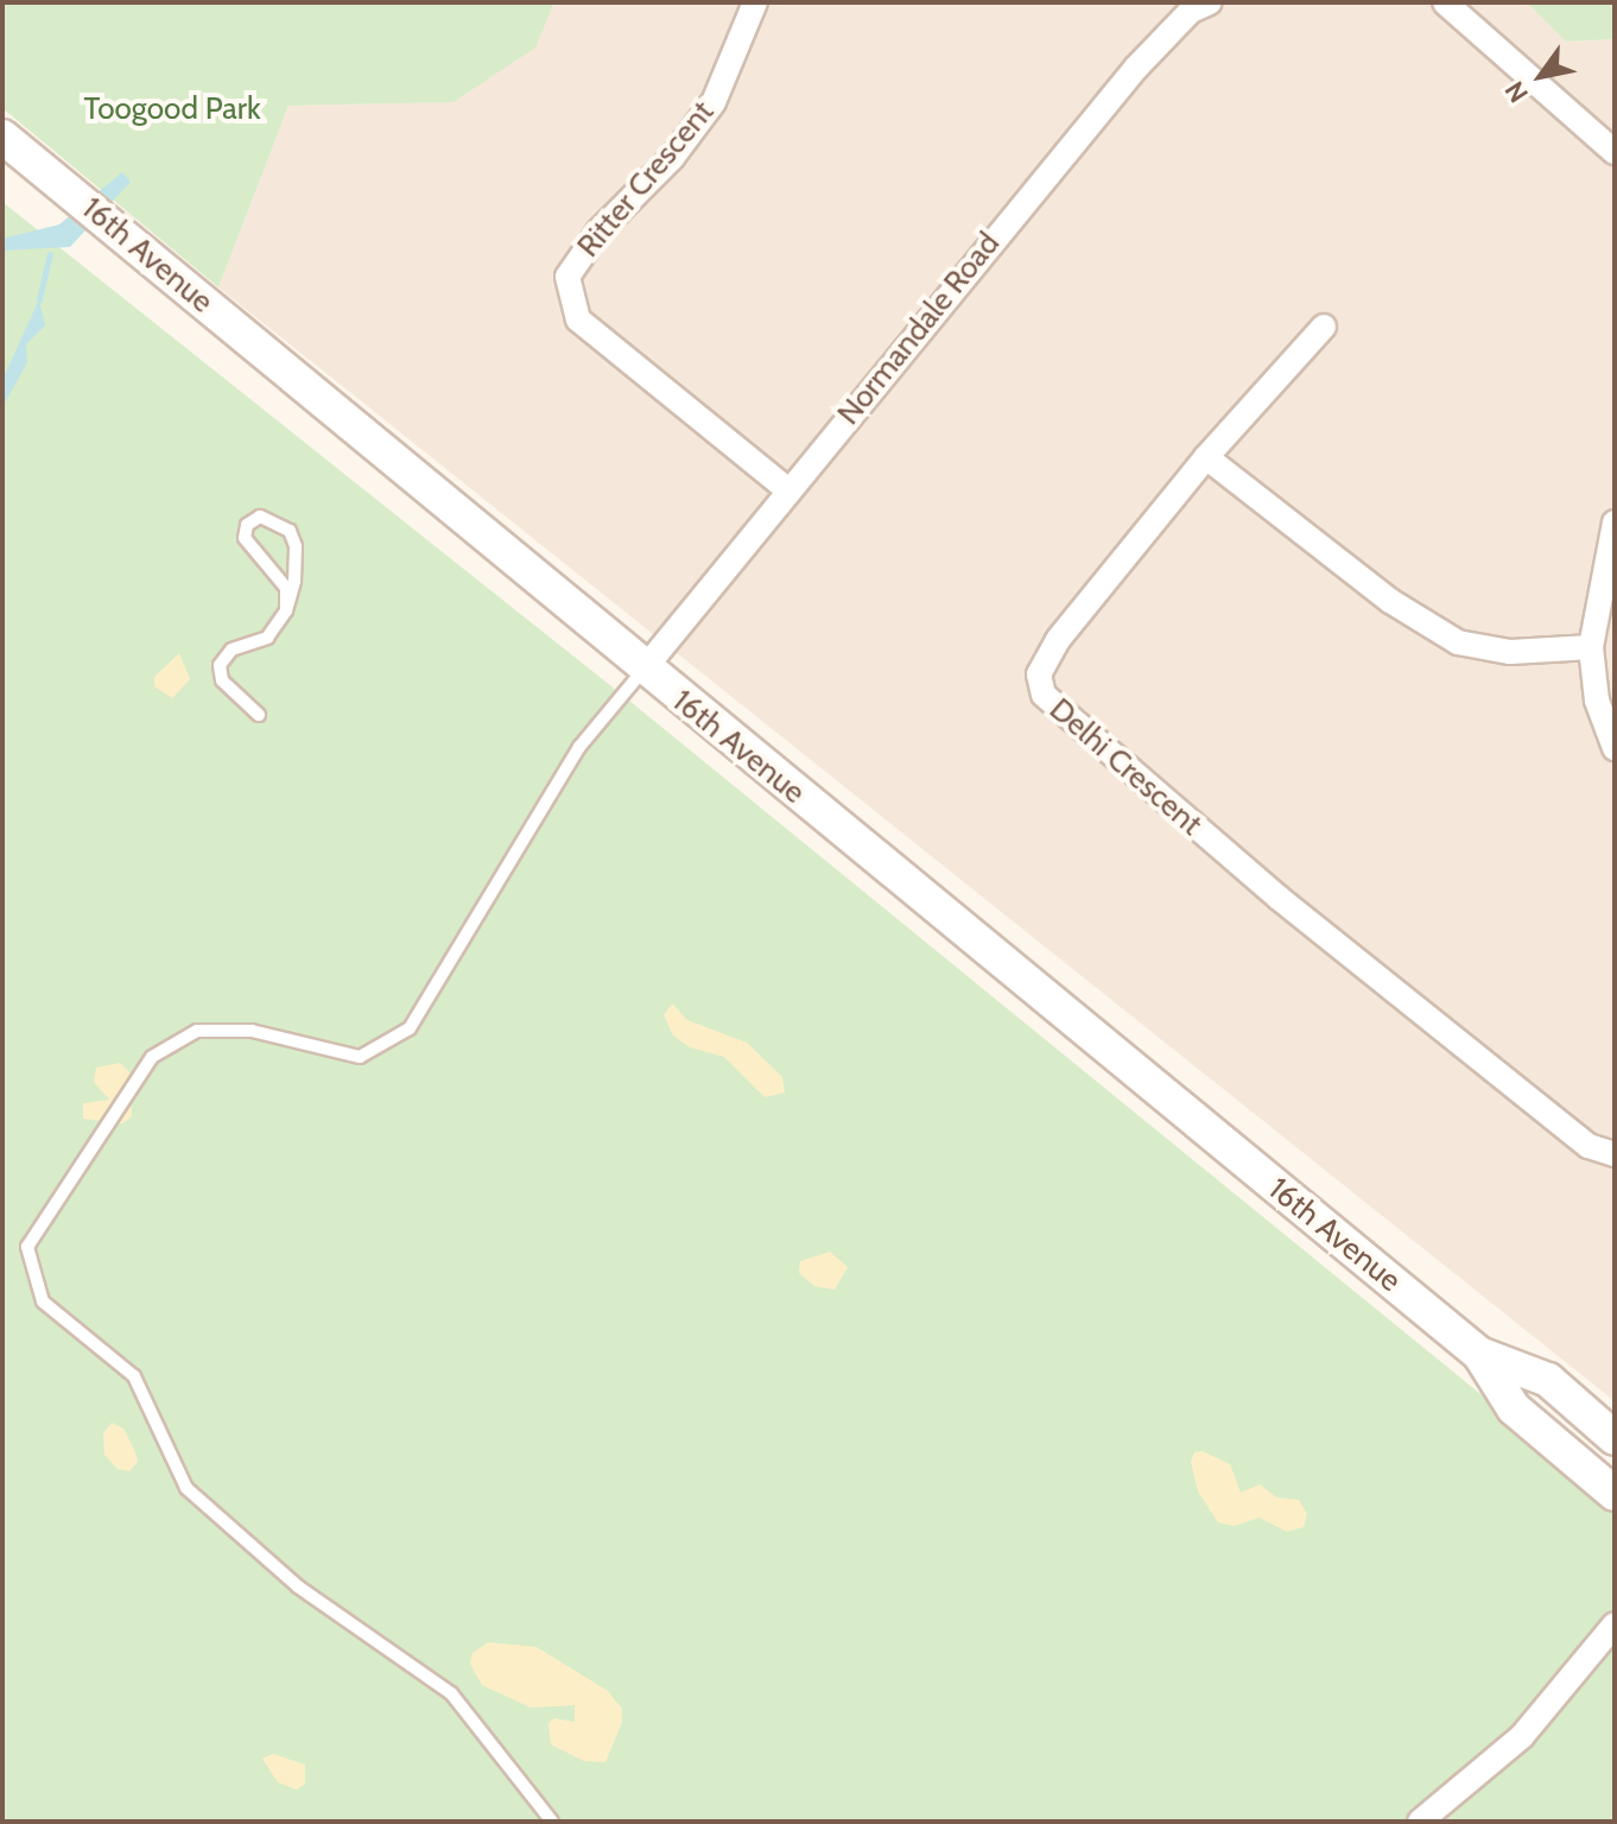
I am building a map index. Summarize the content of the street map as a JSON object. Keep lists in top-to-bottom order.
{
  "streets": {
    "main road": ["16th Avenue"],
    "street": ["Ritter Crescent", "Normandale Road", "Delhi Crescent"]
  },
  "crossings": [
    ["Ritter Crescent", "Normandale Road"],
    ["16th Avenue", "Normandale Road"]
  ],
  "parks": ["Toogood Park"],
  "north": "bottom left"
}
